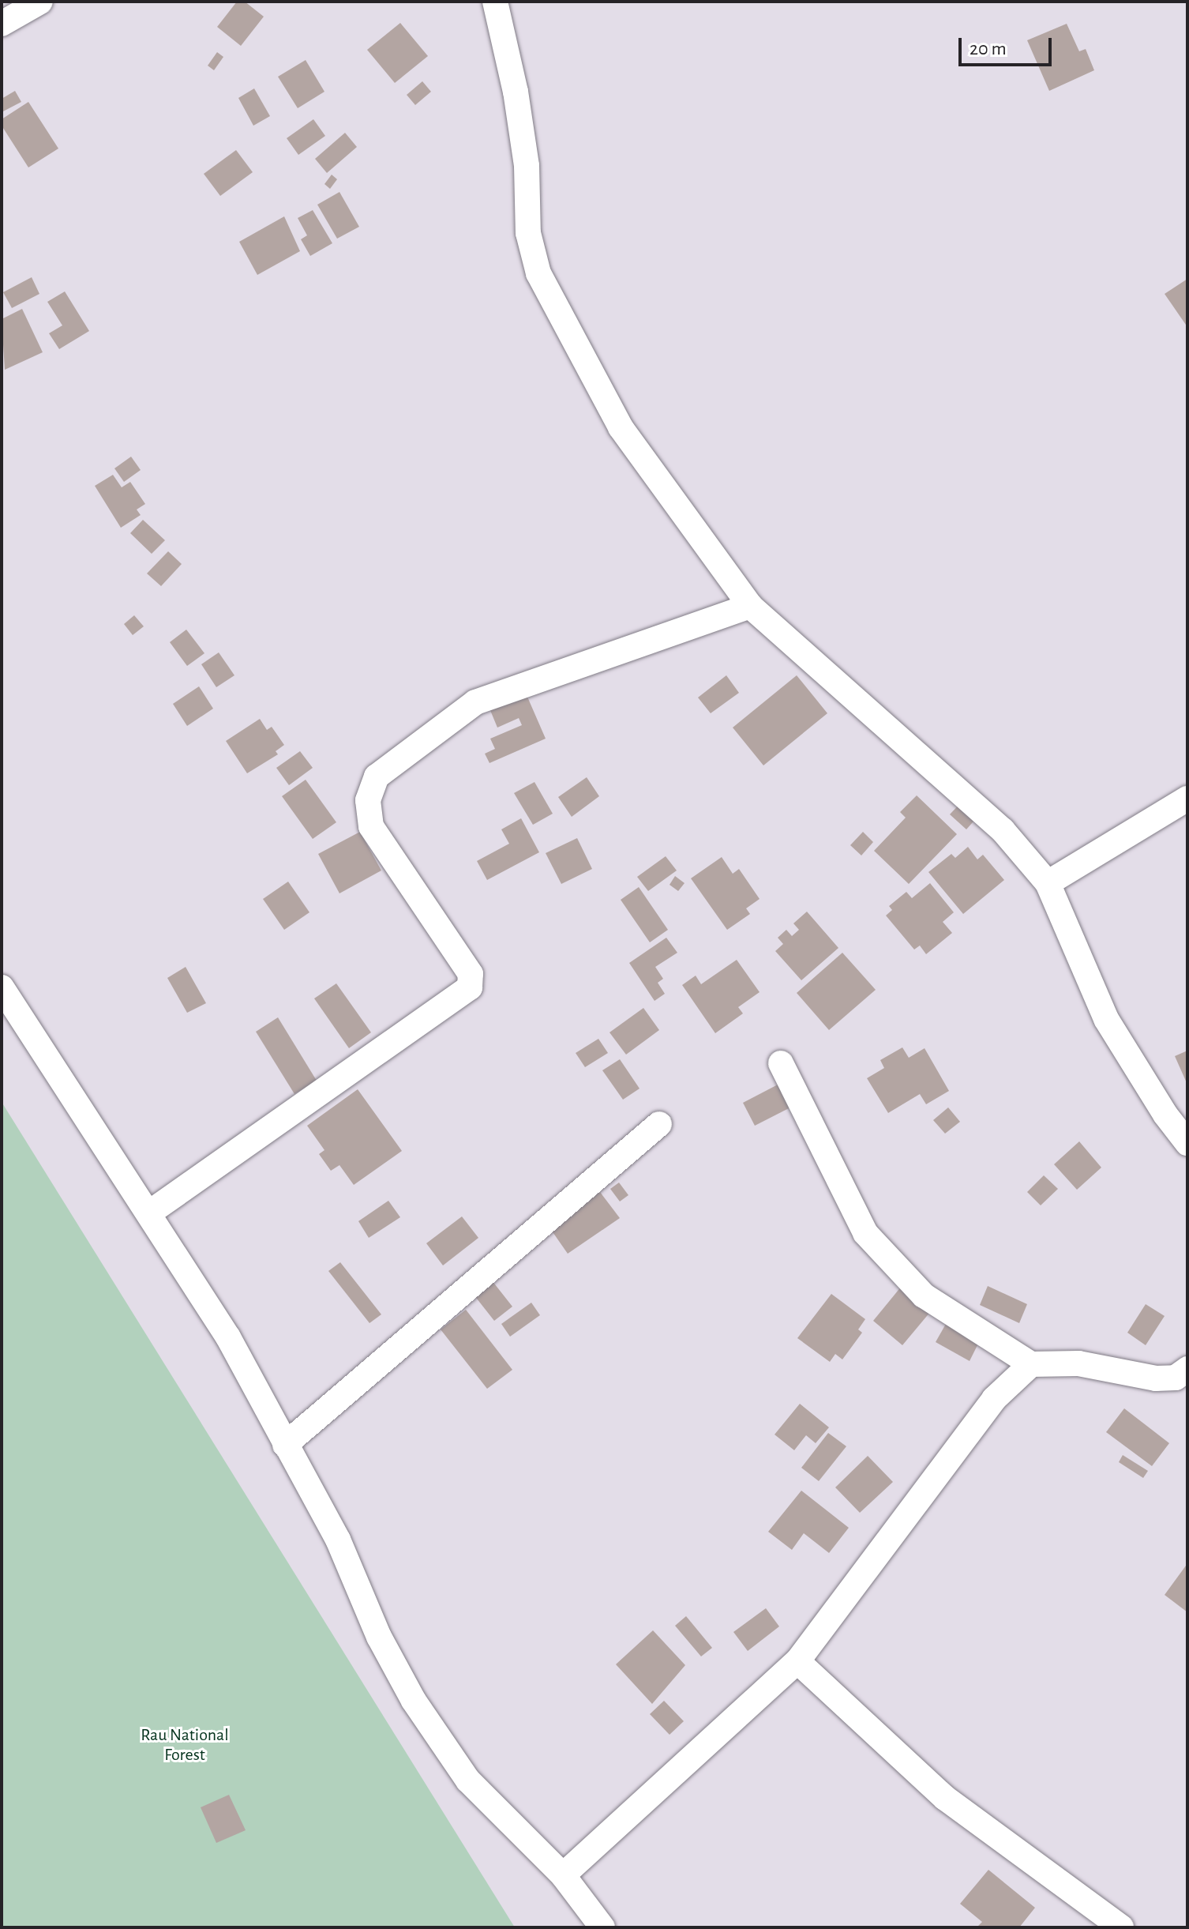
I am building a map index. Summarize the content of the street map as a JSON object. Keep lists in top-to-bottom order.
{
  "parks": ["Rau National Forest"],
  "scale_bar": "20 m"
}
